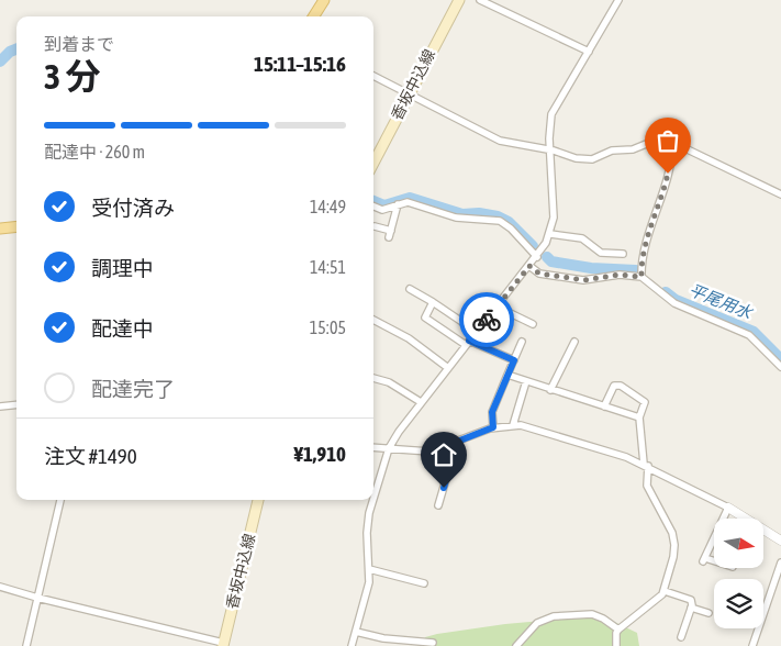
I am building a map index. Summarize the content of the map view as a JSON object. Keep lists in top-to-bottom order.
{
  "streets": {
    "main road": ["香坂中込線"]
  },
  "water": ["平尾用水"],
  "north": "right",
  "page": {
    "heading": ["3 分", "到着まで", "15:11–15:16"],
    "panel": ["注文 #1490", "¥1,910"],
    "bar": "配達中 · 260 m",
    "list": [
      ["受付済み", "14:49"],
      ["調理中", "14:51"],
      ["配達中", "15:05"],
      "配達完了"
    ]
  }
}
